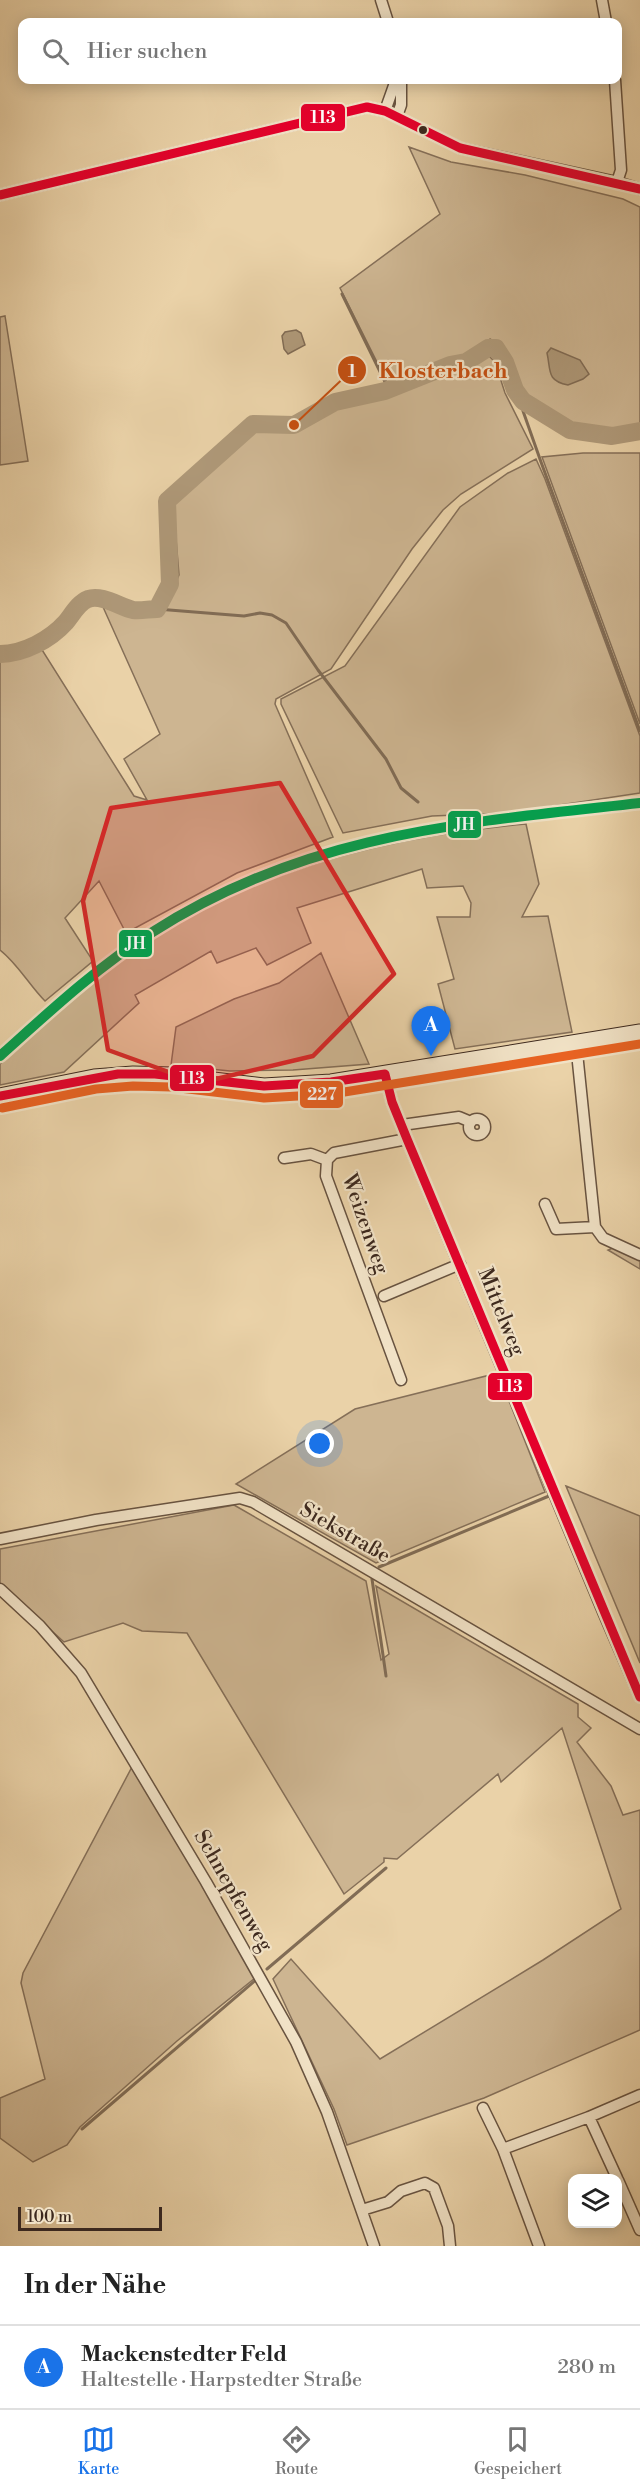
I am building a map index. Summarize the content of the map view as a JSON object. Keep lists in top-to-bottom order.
{
  "streets": {
    "street": [
      "Weizenweg",
      "Mittelweg",
      "Siekstraße",
      "Schnepfenweg"
    ]
  },
  "crossings": [
    ["Weizenweg", "Mittelweg"]
  ],
  "places": ["Klosterbach"],
  "lines": ["transit line 113", "transit line JH", "transit line 227"],
  "scale_bar": "100 m",
  "page": {
    "search": "Hier suchen",
    "pins": "A",
    "scale": "100 m",
    "heading": "In der Nähe",
    "list": [
      {
        "mark": "A",
        "name": "Mackenstedter Feld",
        "note": "Haltestelle · Harpstedter Straße",
        "value": "280 m"
      }
    ],
    "nav": ["Karte", "Route", "Gespeichert"]
  }
}
